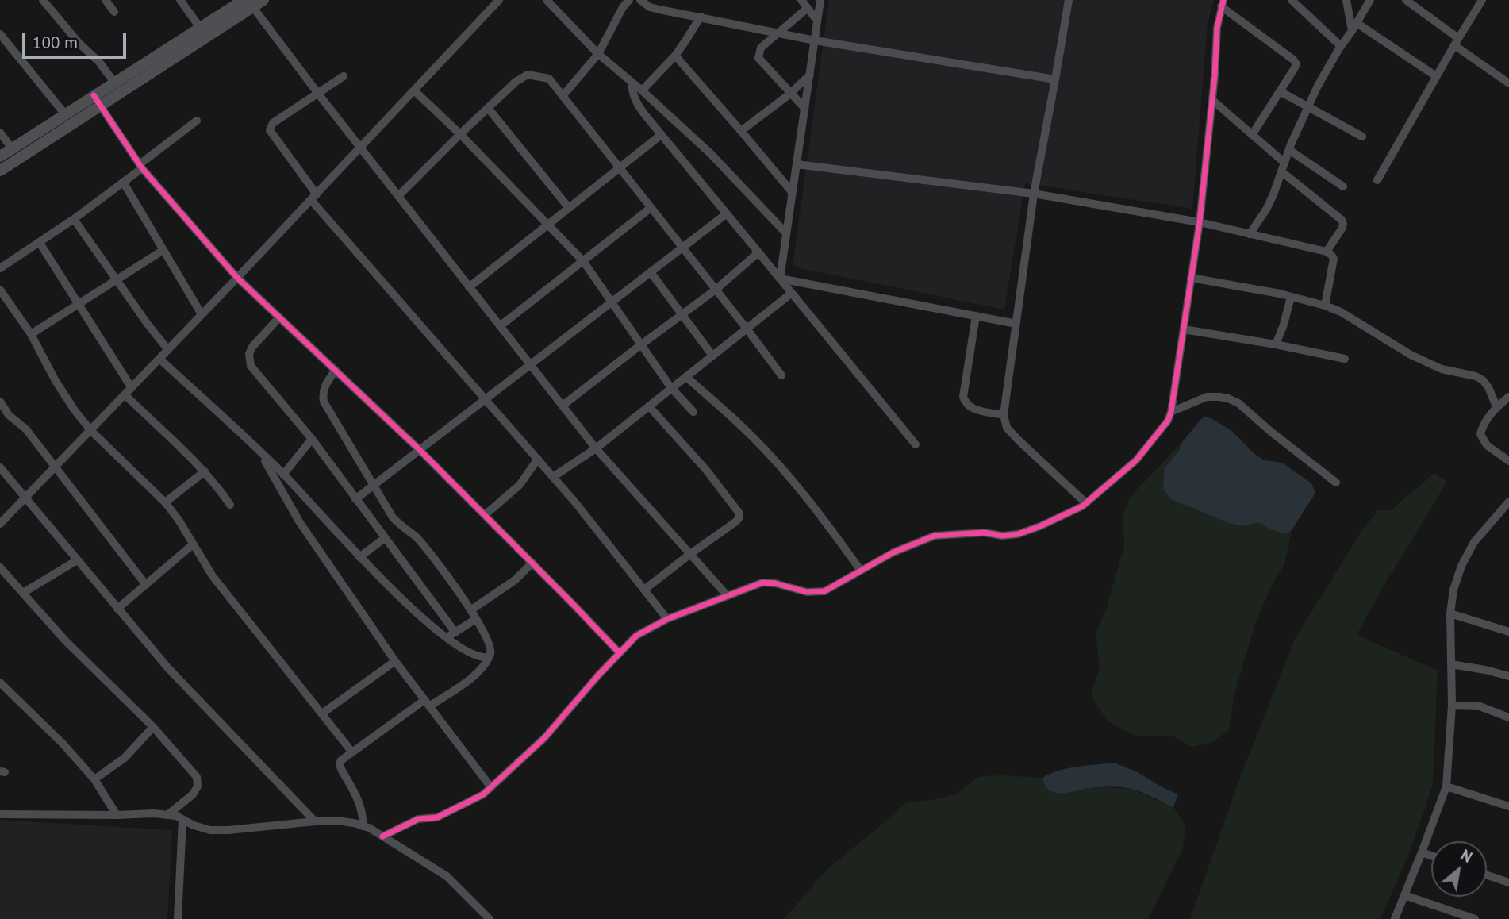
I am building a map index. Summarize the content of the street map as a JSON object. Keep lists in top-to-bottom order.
{
  "scale_bar": "100 m",
  "north": "top right"
}
